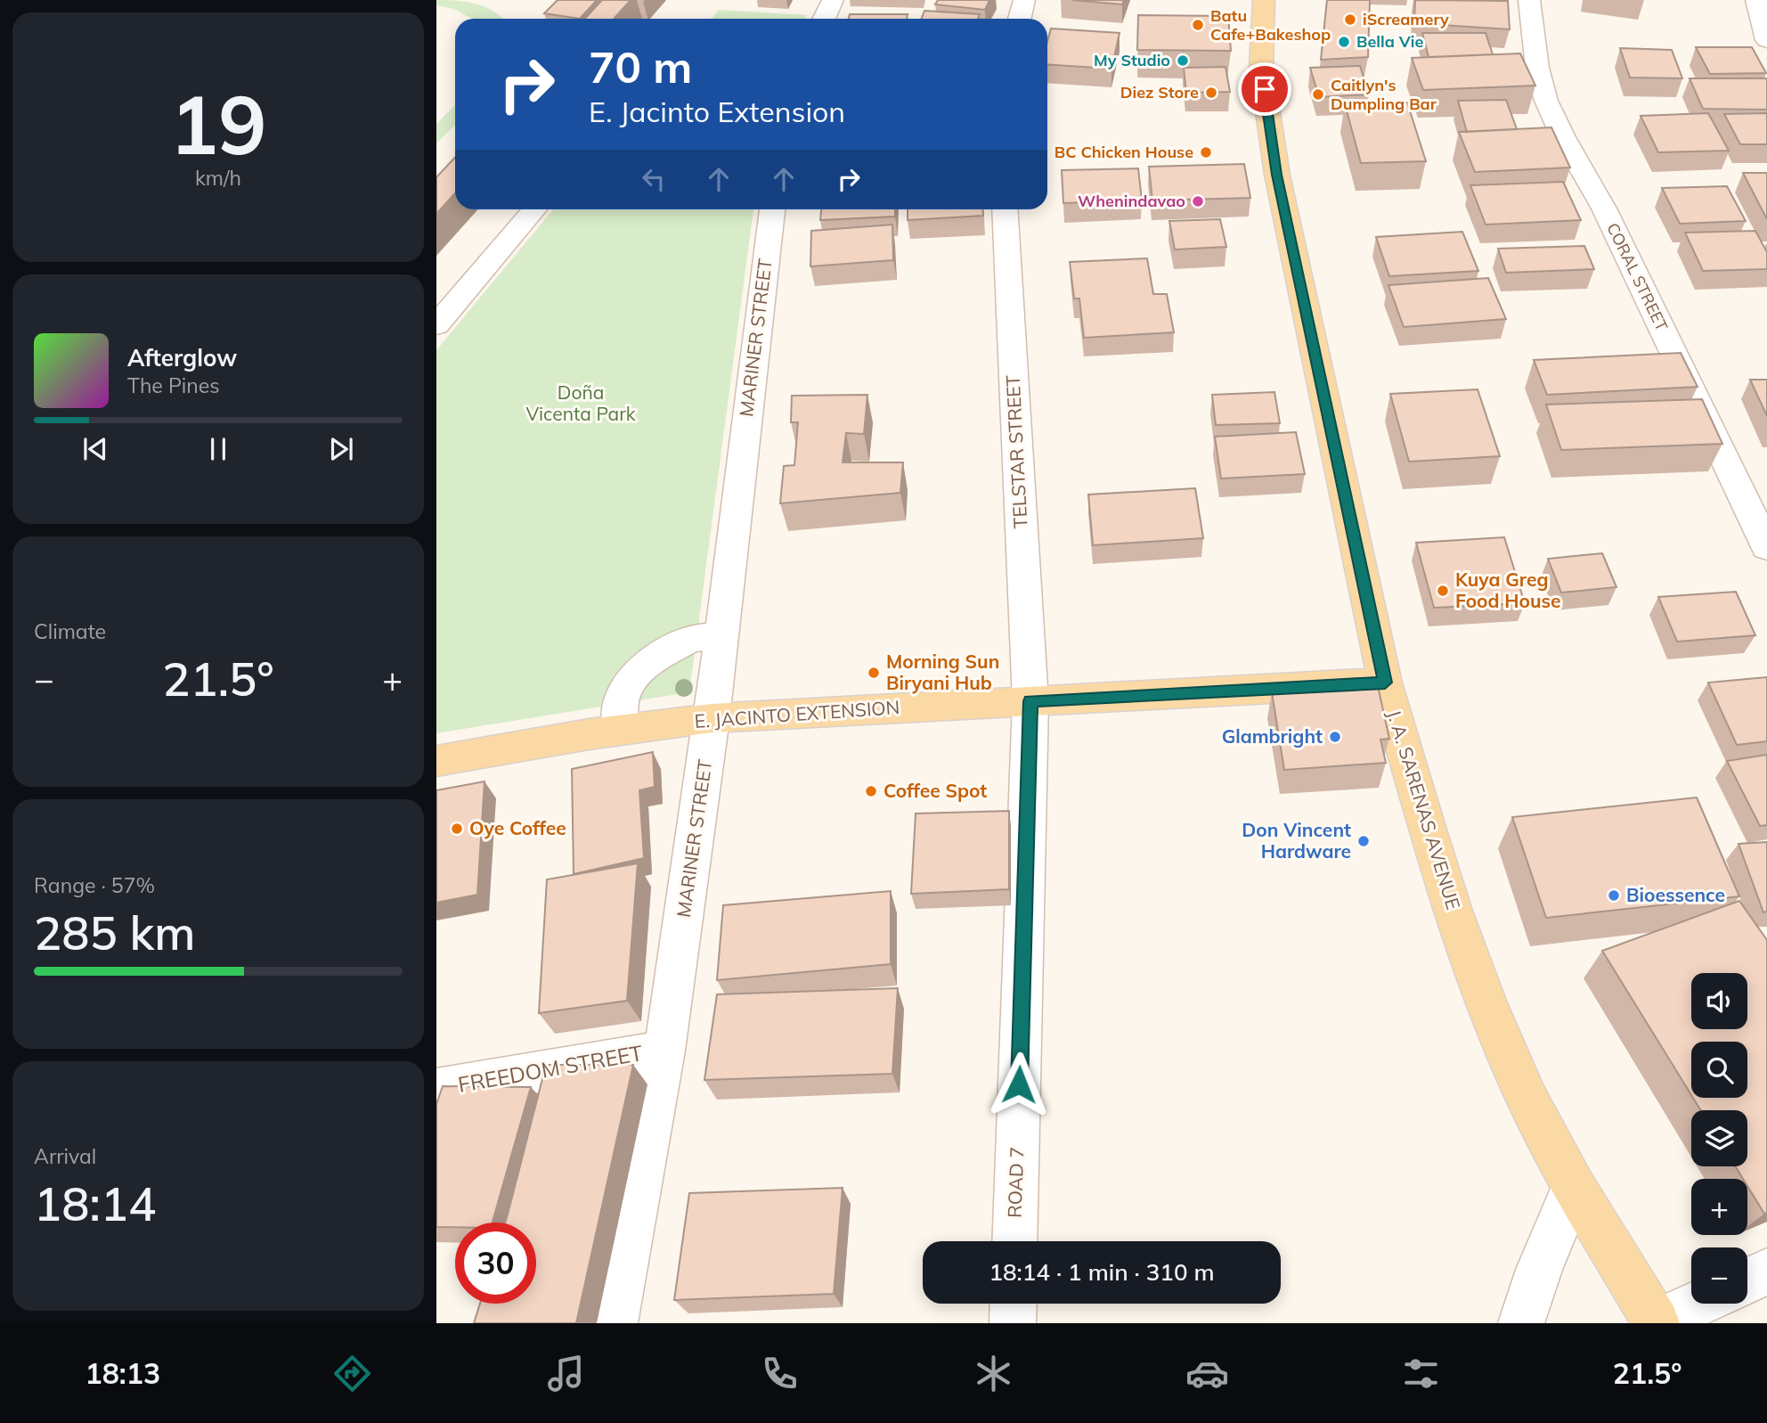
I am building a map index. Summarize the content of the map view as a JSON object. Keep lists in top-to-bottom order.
{
  "streets": {
    "main road": ["E. JACINTO EXTENSION", "J. A. SARENAS AVENUE"],
    "street": [
      "CORAL STREET",
      "MARINER STREET",
      "TELSTAR STREET",
      "FREEDOM STREET",
      "ROAD 7"
    ]
  },
  "crossings": [
    ["MARINER STREET", "E. JACINTO EXTENSION"],
    ["MARINER STREET", "FREEDOM STREET"],
    ["TELSTAR STREET", "E. JACINTO EXTENSION"],
    ["TELSTAR STREET", "ROAD 7"],
    ["E. JACINTO EXTENSION", "J. A. SARENAS AVENUE"],
    ["E. JACINTO EXTENSION", "ROAD 7"]
  ],
  "parks": ["Doña Vicenta Park"],
  "places": [
    "iScreamery",
    "Batu Cafe+Bakeshop",
    "Bella Vie",
    "My Studio",
    "Diez Store",
    "Caitlyn's Dumpling Bar",
    "BC Chicken House",
    "Whenindavao",
    "Kuya Greg Food House",
    "Morning Sun Biryani Hub",
    "Glambright",
    "Coffee Spot",
    "Oye Coffee",
    "Don Vincent Hardware",
    "Bioessence"
  ],
  "page": {
    "tile": [
      ["19", "km/h"],
      "Climate",
      ["Range · 57%", "285 km"],
      ["Arrival", "18:14"]
    ],
    "turn": ["70 m", "E. Jacinto Extension"],
    "song": ["Afterglow", "The Pines"],
    "heat": ["−", "21.5°", "+"],
    "map_buttons": ["+", "−"],
    "limit": "30",
    "trip": "18:14 · 1 min · 310 m",
    "tabs": ["18:13", "21.5°"]
  }
}
